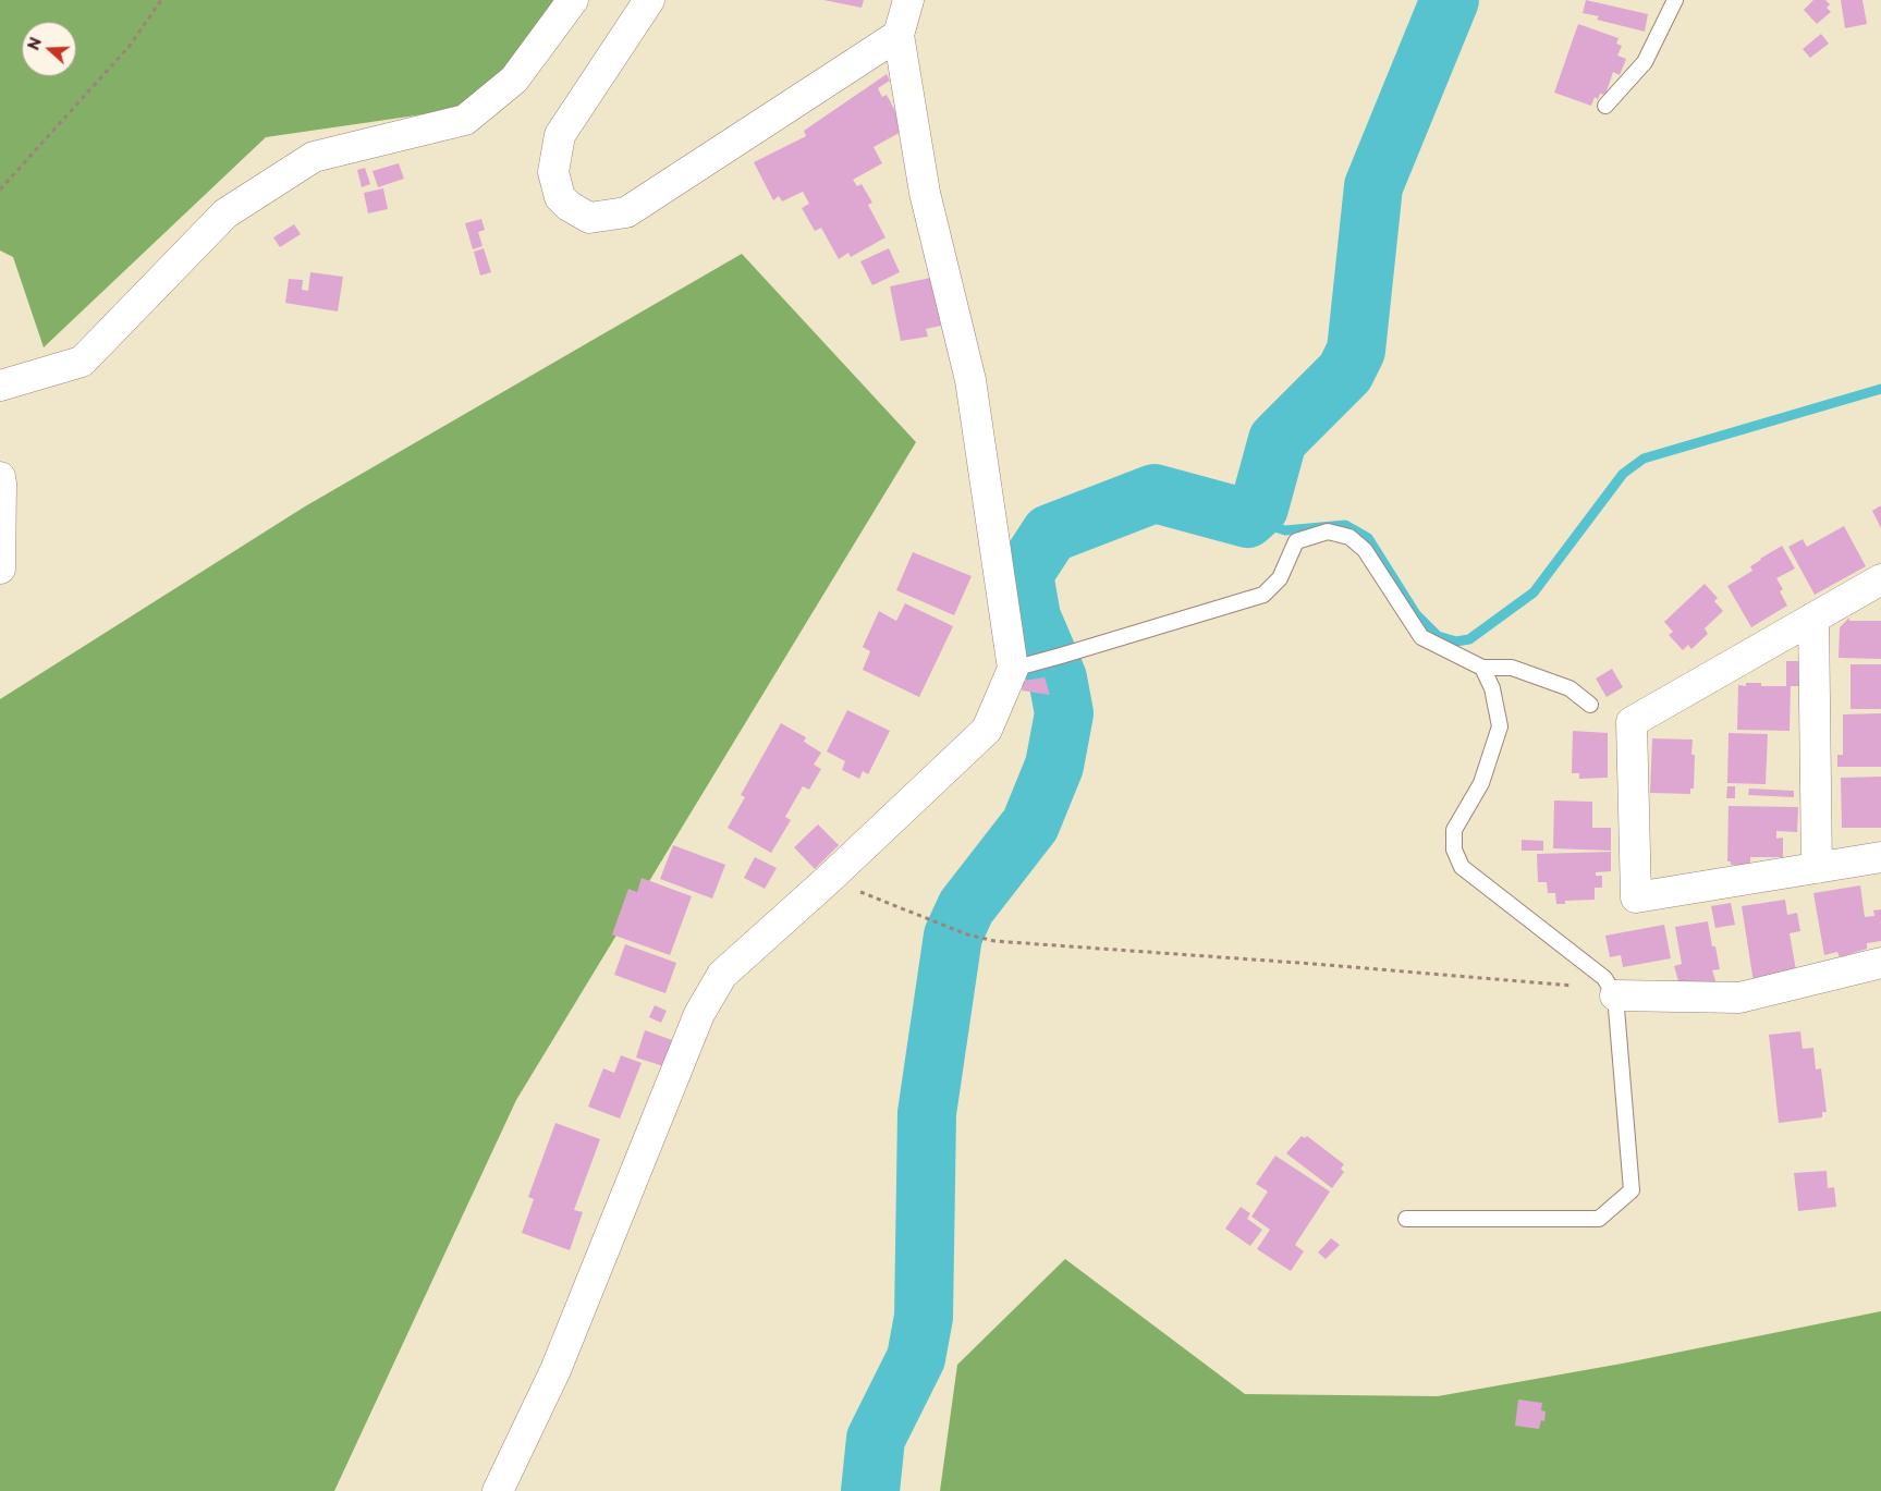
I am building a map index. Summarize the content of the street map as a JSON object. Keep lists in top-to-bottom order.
{
  "north": "left"
}
